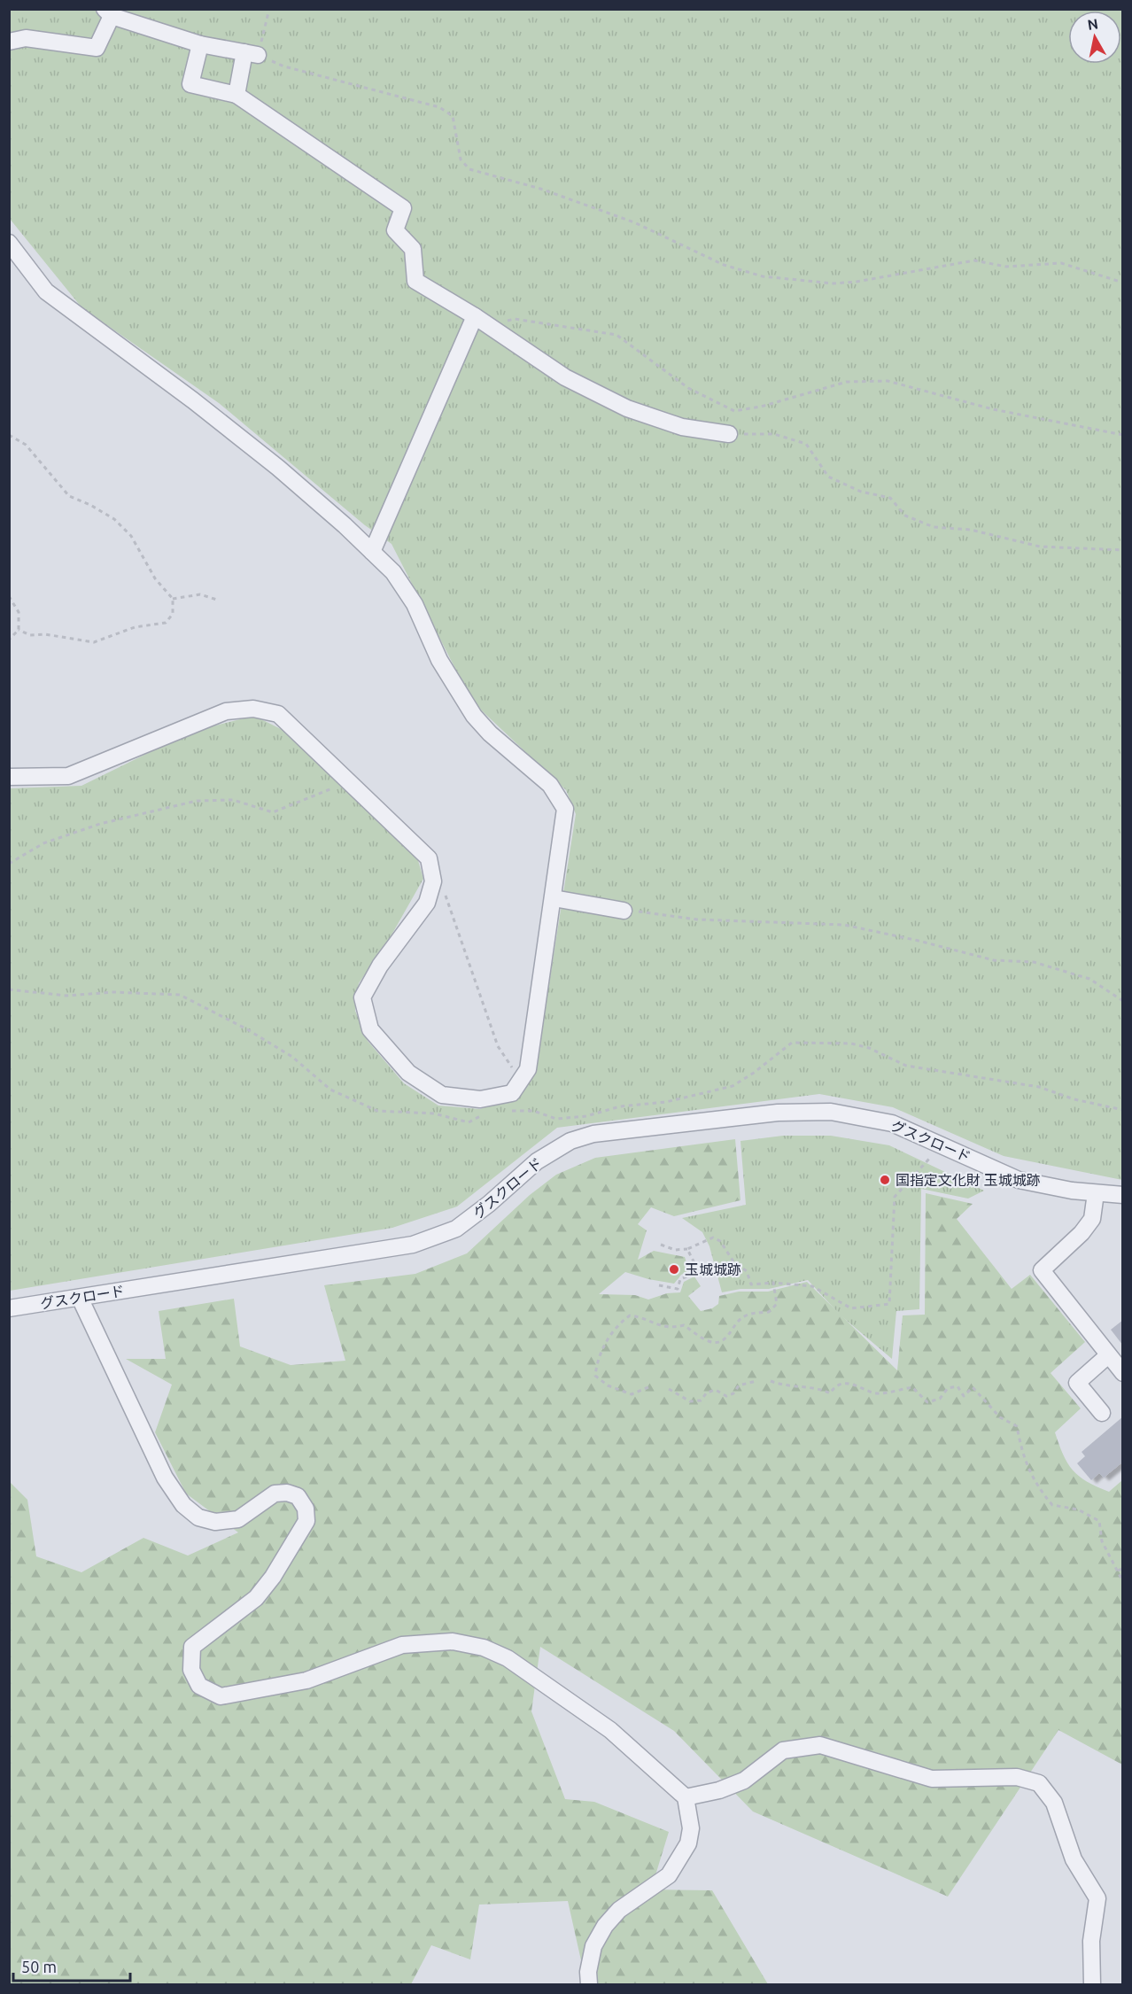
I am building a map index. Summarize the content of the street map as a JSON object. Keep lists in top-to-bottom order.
{
  "streets": {
    "street": ["グスクロード"]
  },
  "places": ["国指定文化財 玉城城跡", "玉城城跡"],
  "scale_bar": "50 m",
  "north": "top"
}
